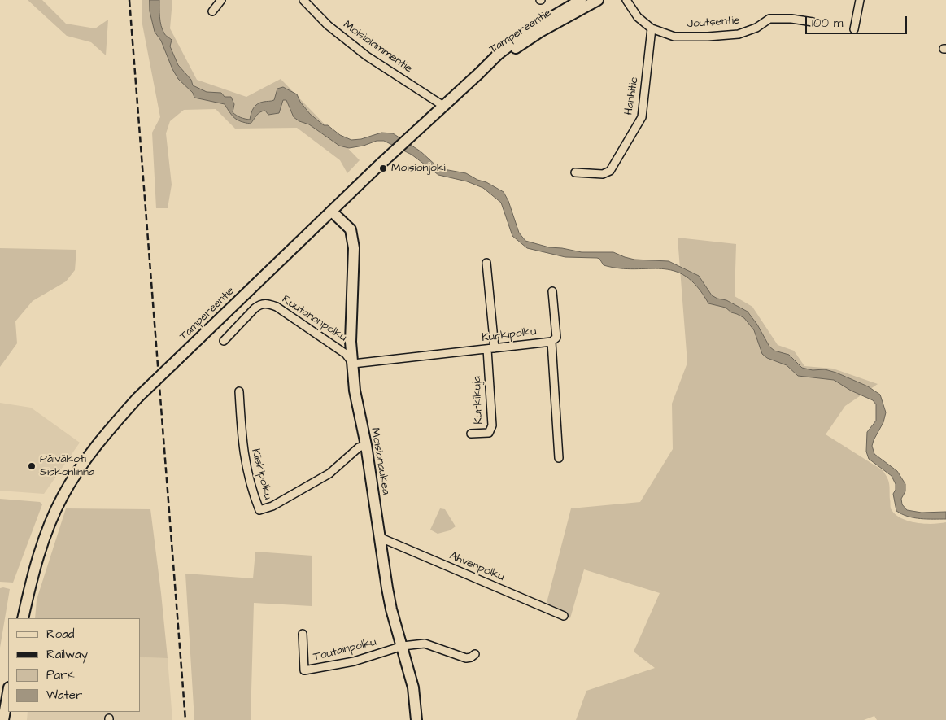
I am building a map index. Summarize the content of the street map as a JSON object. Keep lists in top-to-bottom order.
{
  "streets": {
    "main road": ["Tampereentie", "Moisionaukea"],
    "street": [
      "Joutsentie",
      "Moisiolammentie",
      "Hanhitie",
      "Ruutananpolku",
      "Kurkipolku",
      "Kurkikuja",
      "Kiiskipolku",
      "Ahvenpolku",
      "Toutainpolku"
    ]
  },
  "crossings": [
    ["Joutsentie", "Hanhitie"],
    ["Tampereentie", "Moisiolammentie"],
    ["Tampereentie", "Moisionaukea"],
    ["Ruutananpolku", "Kurkipolku"],
    ["Ruutananpolku", "Moisionaukea"],
    ["Kurkipolku", "Kurkikuja"],
    ["Kurkipolku", "Moisionaukea"],
    ["Moisionaukea", "Kiiskipolku"],
    ["Moisionaukea", "Ahvenpolku"],
    ["Moisionaukea", "Toutainpolku"]
  ],
  "places": ["Moisionjoki", "Päiväkoti Siskonlinna"],
  "legend": [
    "Road",
    "Railway",
    "Park",
    "Water"
  ],
  "scale_bar": "100 m"
}
